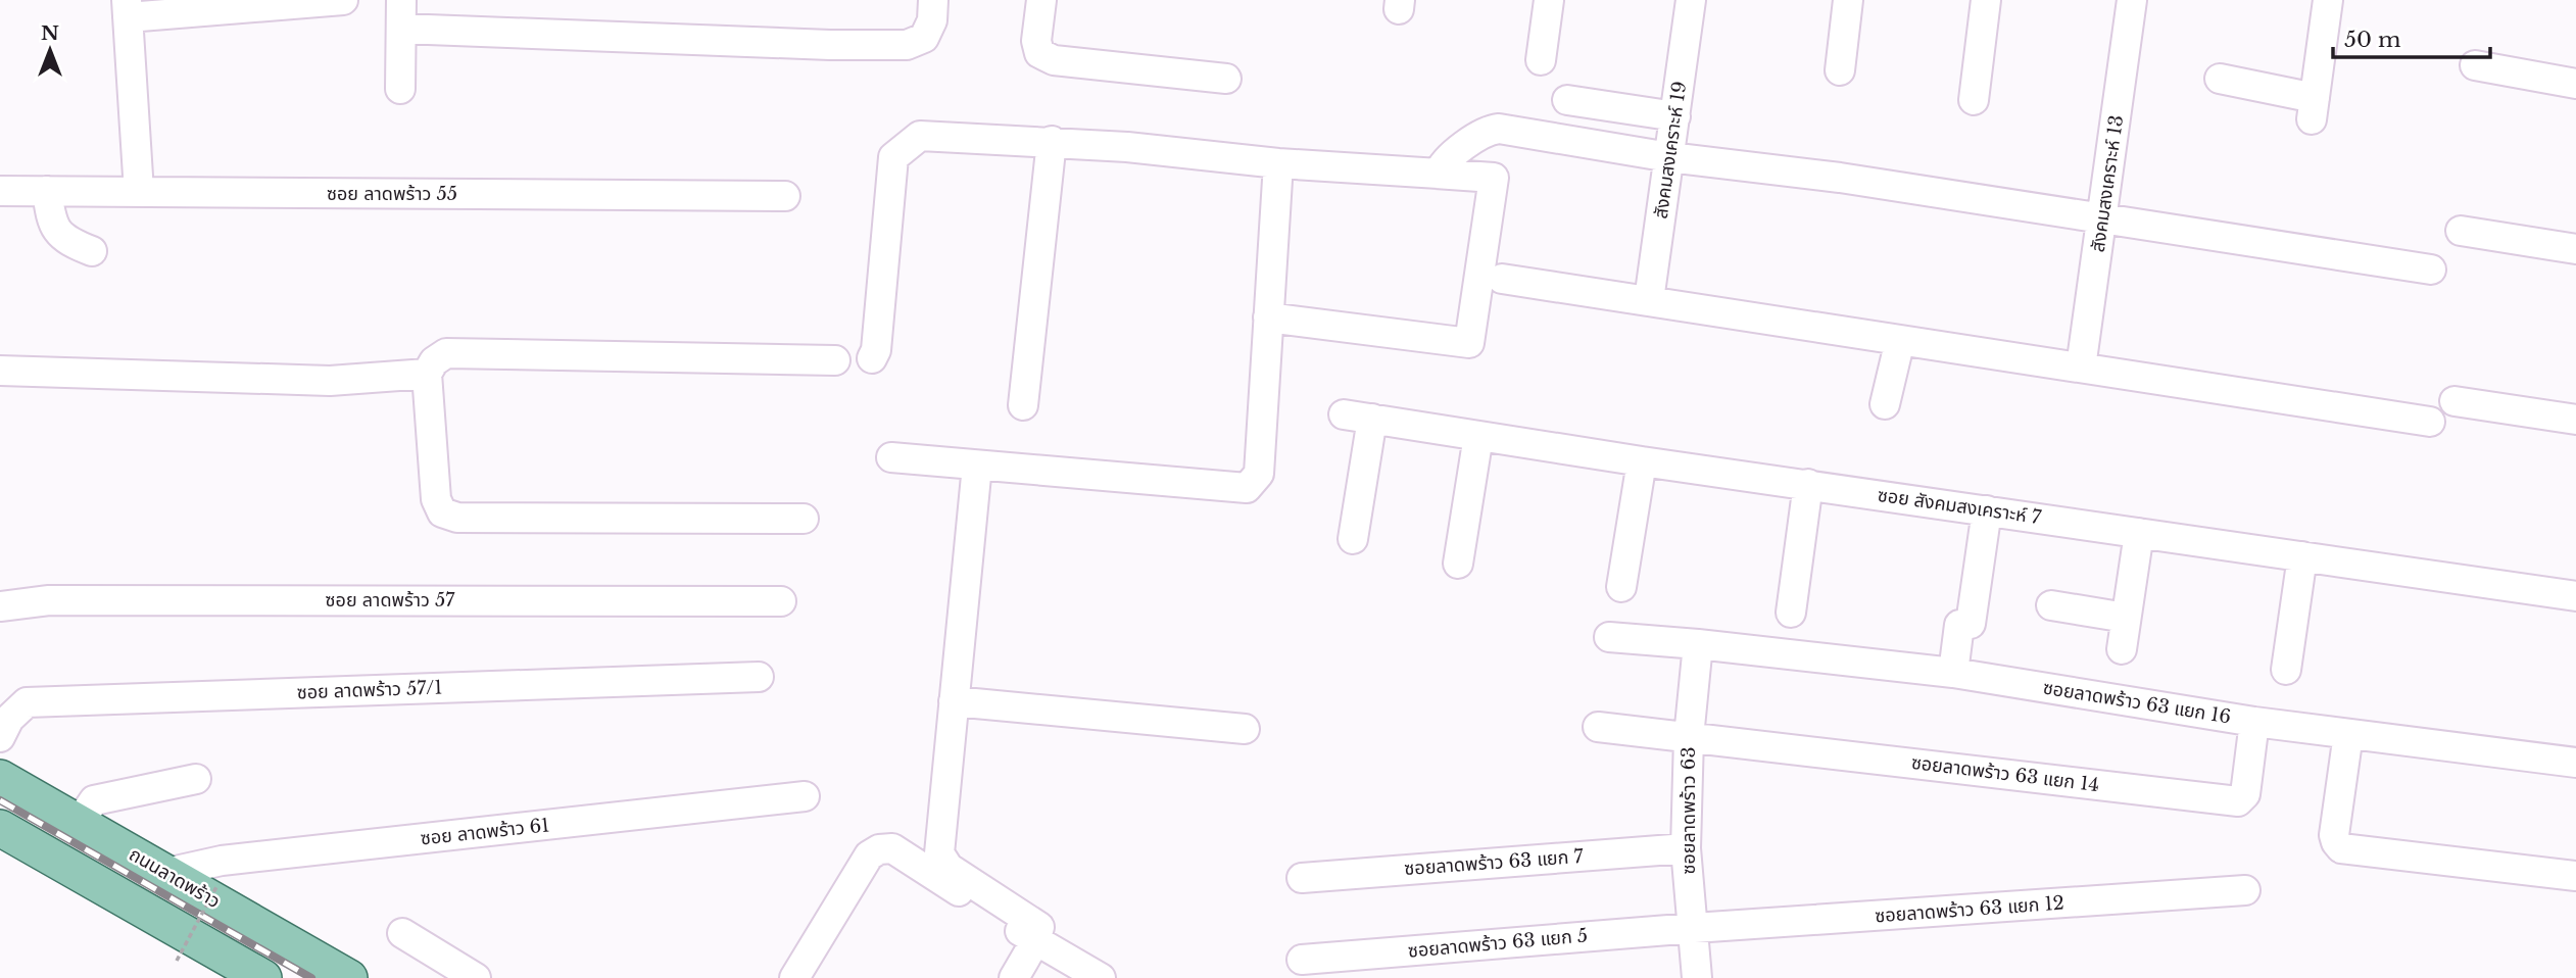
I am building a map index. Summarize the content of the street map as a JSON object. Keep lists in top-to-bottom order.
{
  "streets": {
    "main road": ["ถนนลาดพร้าว"],
    "street": [
      "สังคมสงเคราะห์ 19",
      "สังคมสงเคราะห์ 13",
      "ซอย ลาดพร้าว 55",
      "ซอย สังคมสงเคราะห์ 7",
      "ซอย ลาดพร้าว 57",
      "ซอย ลาดพร้าว 57/1",
      "ซอยลาดพร้าว 63 แยก 16",
      "ซอยลาดพร้าว 63 แยก 14",
      "ซอยลาดพร้าว 63",
      "ซอย ลาดพร้าว 61",
      "ซอยลาดพร้าว 63 แยก 7",
      "ซอยลาดพร้าว 63 แยก 12",
      "ซอยลาดพร้าว 63 แยก 5"
    ]
  },
  "crossings": [
    ["ซอยลาดพร้าว 63 แยก 16", "ซอยลาดพร้าว 63 แยก 14"],
    ["ซอยลาดพร้าว 63 แยก 16", "ซอยลาดพร้าว 63"],
    ["ซอยลาดพร้าว 63 แยก 14", "ซอยลาดพร้าว 63"],
    ["ซอยลาดพร้าว 63", "ซอยลาดพร้าว 63 แยก 7"],
    ["ซอยลาดพร้าว 63", "ซอยลาดพร้าว 63 แยก 12"],
    ["ซอยลาดพร้าว 63", "ซอยลาดพร้าว 63 แยก 5"],
    ["ซอย ลาดพร้าว 61", "ถนนลาดพร้าว"],
    ["ซอยลาดพร้าว 63 แยก 12", "ซอยลาดพร้าว 63 แยก 5"]
  ],
  "scale_bar": "50 m",
  "north": "top"
}
